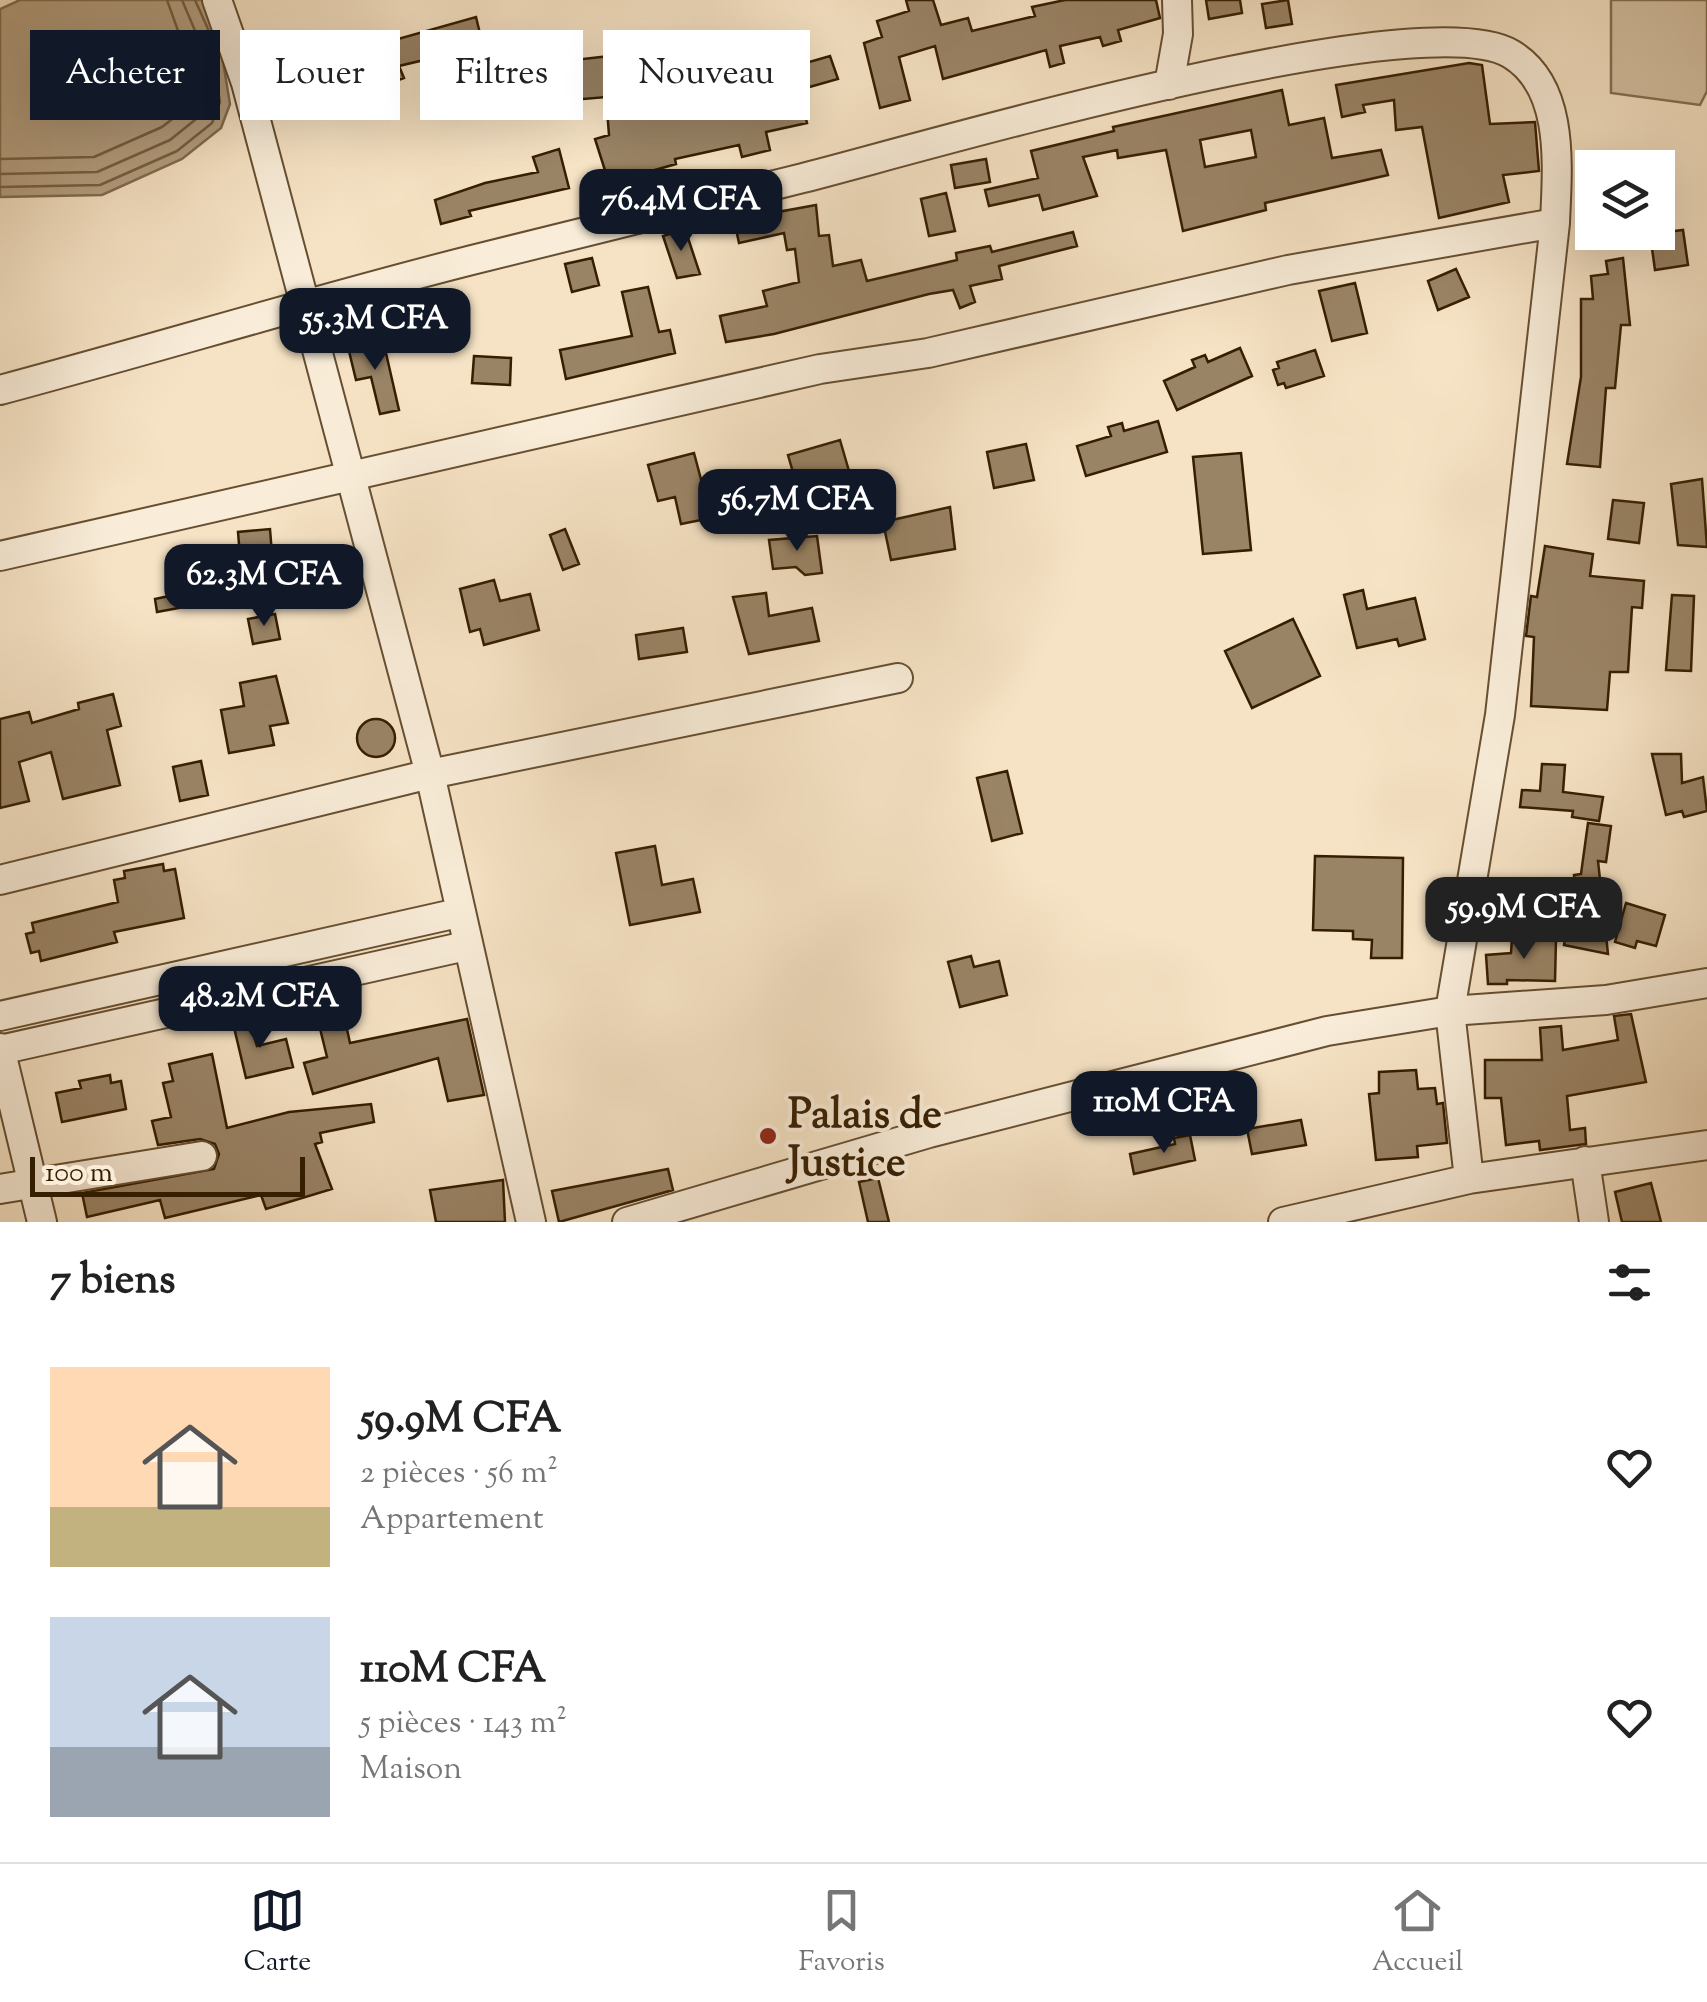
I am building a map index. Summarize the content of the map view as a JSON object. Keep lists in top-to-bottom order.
{
  "places": ["Palais de Justice"],
  "scale_bar": "100 m",
  "page": {
    "chip": [
      "Acheter",
      "Louer",
      "Filtres",
      "Nouveau"
    ],
    "price": [
      "76.4M CFA",
      "55.3M CFA",
      "56.7M CFA",
      "62.3M CFA",
      "59.9M CFA",
      "48.2M CFA",
      "110M CFA"
    ],
    "scale": "100 m",
    "heading": "7 biens",
    "list": [
      {
        "name": "59.9M CFA",
        "note": "2 pièces · 56 m² · Appartement"
      },
      {
        "name": "110M CFA",
        "note": "5 pièces · 143 m² · Maison"
      }
    ],
    "tabs": ["Carte", "Favoris", "Accueil"]
  }
}
